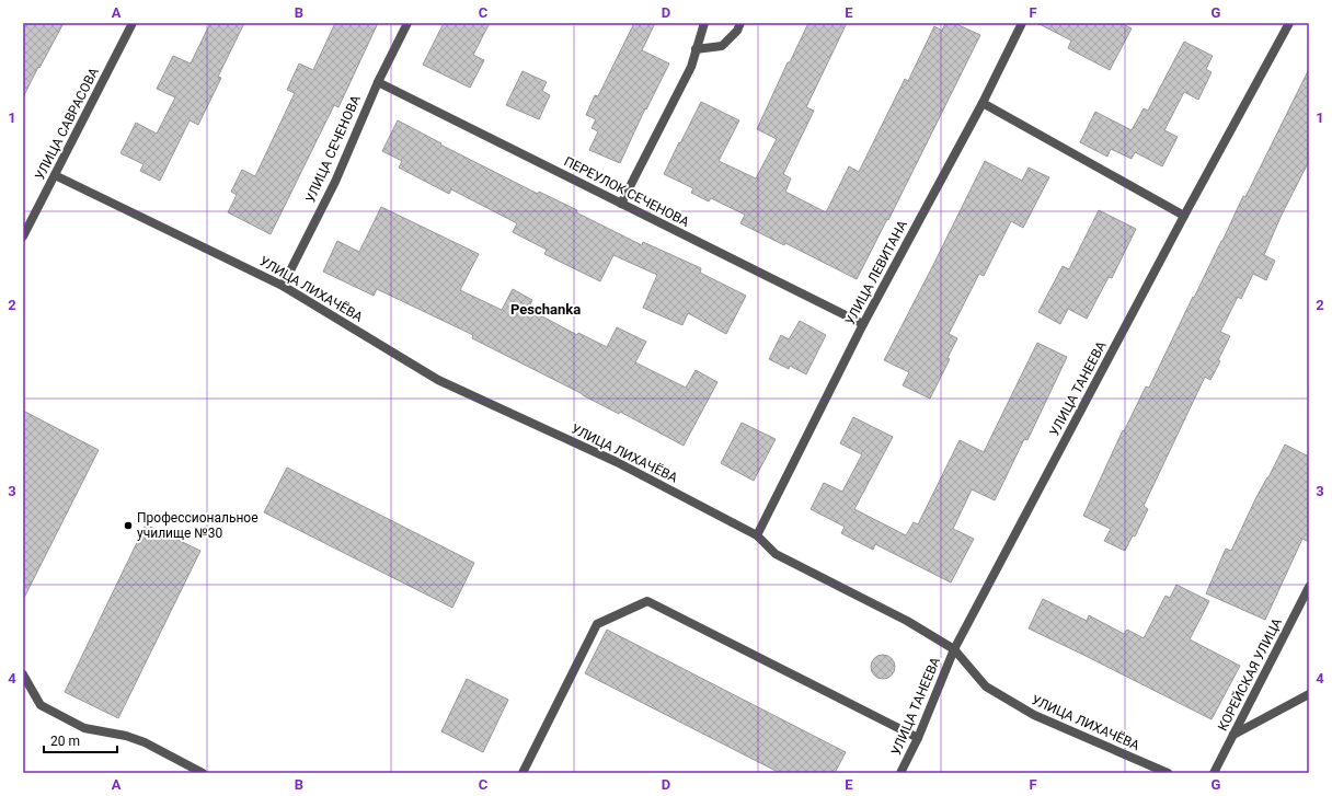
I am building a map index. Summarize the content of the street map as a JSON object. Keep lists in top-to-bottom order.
{
  "streets": {
    "street": [
      "УЛИЦА САВРАСОВА",
      "УЛИЦА СЕЧЕНОВА",
      "ПЕРЕУЛОК СЕЧЕНОВА",
      "УЛИЦА ЛЕВИТАНА",
      "УЛИЦА ЛИХАЧЁВА",
      "УЛИЦА ТАНЕЕВА",
      "КОРЕЙСКАЯ УЛИЦА"
    ]
  },
  "crossings": [
    ["УЛИЦА САВРАСОВА", "УЛИЦА ЛИХАЧЁВА"],
    ["УЛИЦА СЕЧЕНОВА", "ПЕРЕУЛОК СЕЧЕНОВА"],
    ["УЛИЦА СЕЧЕНОВА", "УЛИЦА ЛИХАЧЁВА"],
    ["ПЕРЕУЛОК СЕЧЕНОВА", "УЛИЦА ЛЕВИТАНА"],
    ["УЛИЦА ЛЕВИТАНА", "УЛИЦА ЛИХАЧЁВА"],
    ["УЛИЦА ЛИХАЧЁВА", "УЛИЦА ТАНЕЕВА"]
  ],
  "districts": ["Peschanka"],
  "places": ["Профессиональное училище №30"],
  "scale_bar": "20 m",
  "grid": {
    "columns": [
      "A",
      "B",
      "C",
      "D",
      "E",
      "F",
      "G"
    ],
    "rows": [
      "1",
      "2",
      "3",
      "4"
    ]
  }
}
